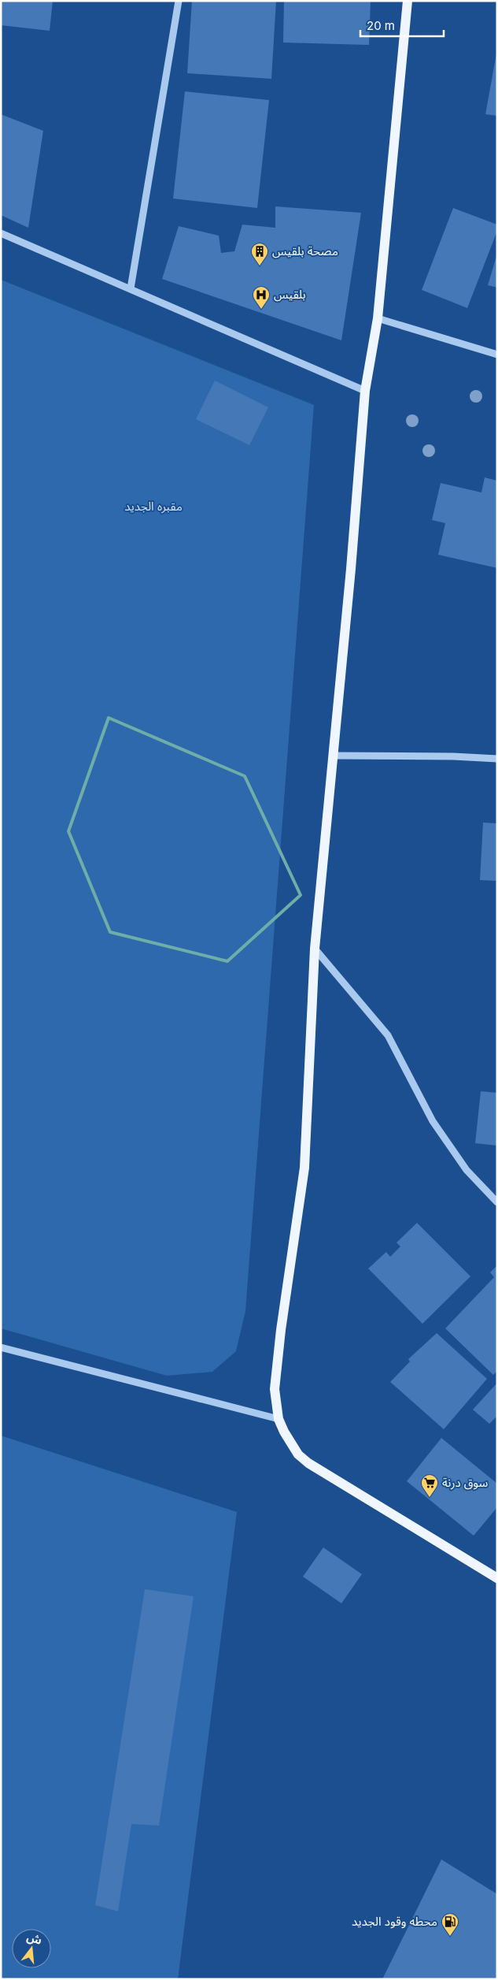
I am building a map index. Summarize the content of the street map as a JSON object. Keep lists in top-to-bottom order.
{
  "parks": ["مقبره الجديد"],
  "places": {
    "building": ["مصحة بلقيس"],
    "hospital": ["بلقيس"],
    "supermarket": ["سوق درنة"],
    "fuel station": ["محطه وقود الجديد"]
  },
  "scale_bar": "20 m",
  "north": "top"
}
